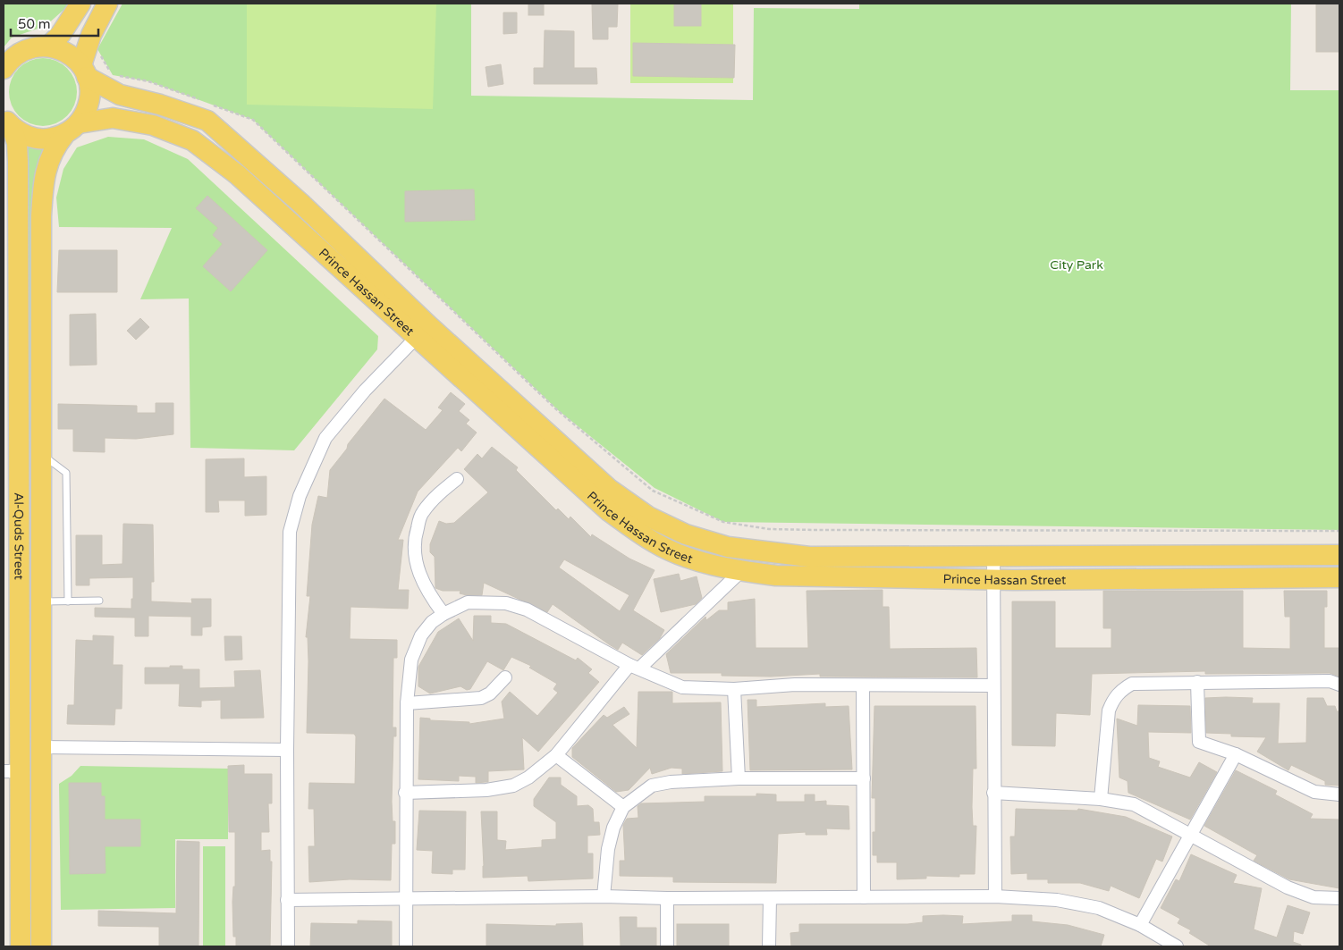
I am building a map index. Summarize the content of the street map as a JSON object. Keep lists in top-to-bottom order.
{
  "streets": {
    "main road": ["Prince Hassan Street", "Al-Quds Street"]
  },
  "crossings": [
    ["Prince Hassan Street", "Al-Quds Street"]
  ],
  "parks": ["City Park"],
  "scale_bar": "50 m"
}
